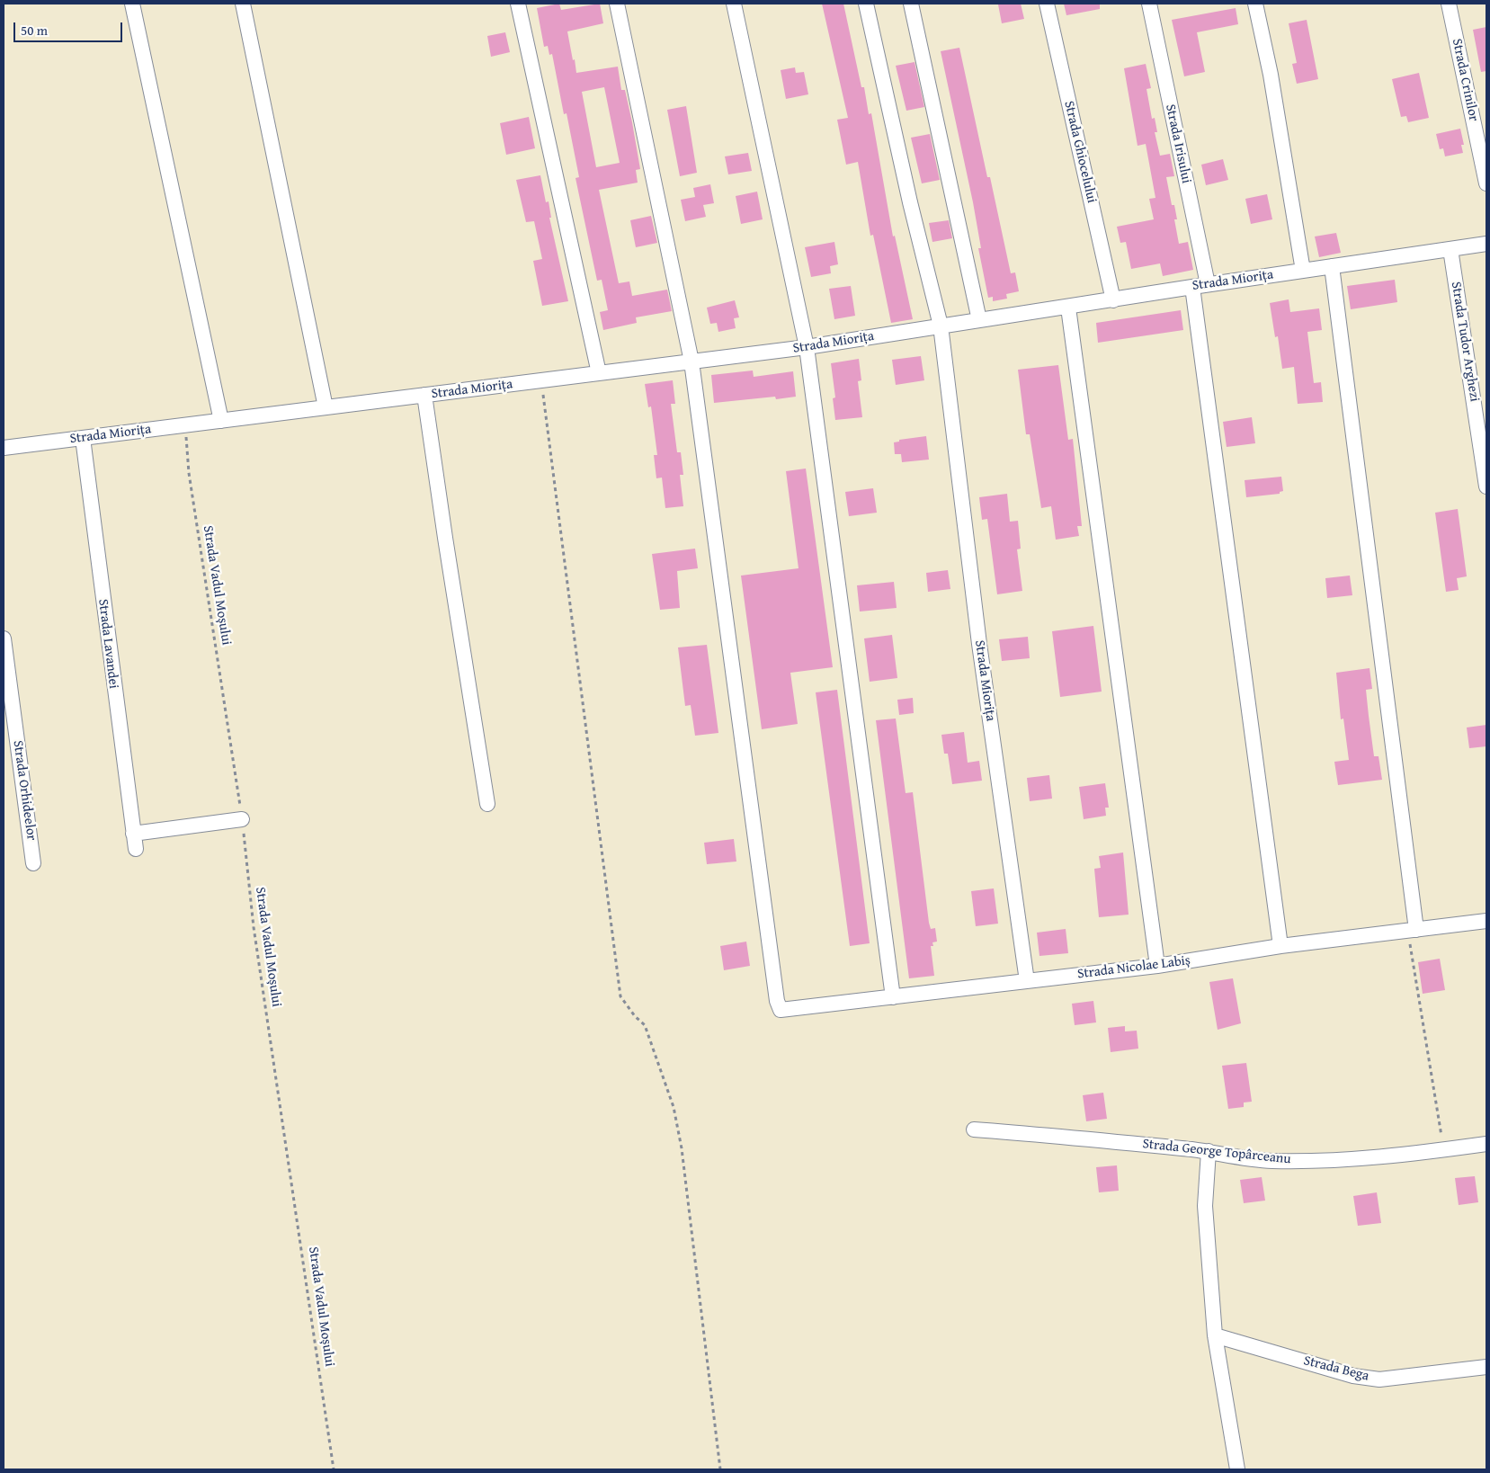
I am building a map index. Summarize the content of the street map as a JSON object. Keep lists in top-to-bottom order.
{
  "streets": {
    "street": [
      "Strada Crinilor",
      "Strada Irisului",
      "Strada Ghiocelului",
      "Strada Miorița",
      "Strada Tudor Arghezi",
      "Strada Lavandei",
      "Strada Orhideelor",
      "Strada Nicolae Labiș",
      "Strada George Topârceanu",
      "Strada Bega"
    ],
    "path": ["Strada Vadul Moșului"]
  },
  "crossings": [
    ["Strada Irisului", "Strada Miorița"],
    ["Strada Ghiocelului", "Strada Miorița"],
    ["Strada Miorița", "Strada Tudor Arghezi"],
    ["Strada Miorița", "Strada Vadul Moșului"],
    ["Strada Miorița", "Strada Lavandei"],
    ["Strada Miorița", "Strada Nicolae Labiș"]
  ],
  "scale_bar": "50 m"
}
